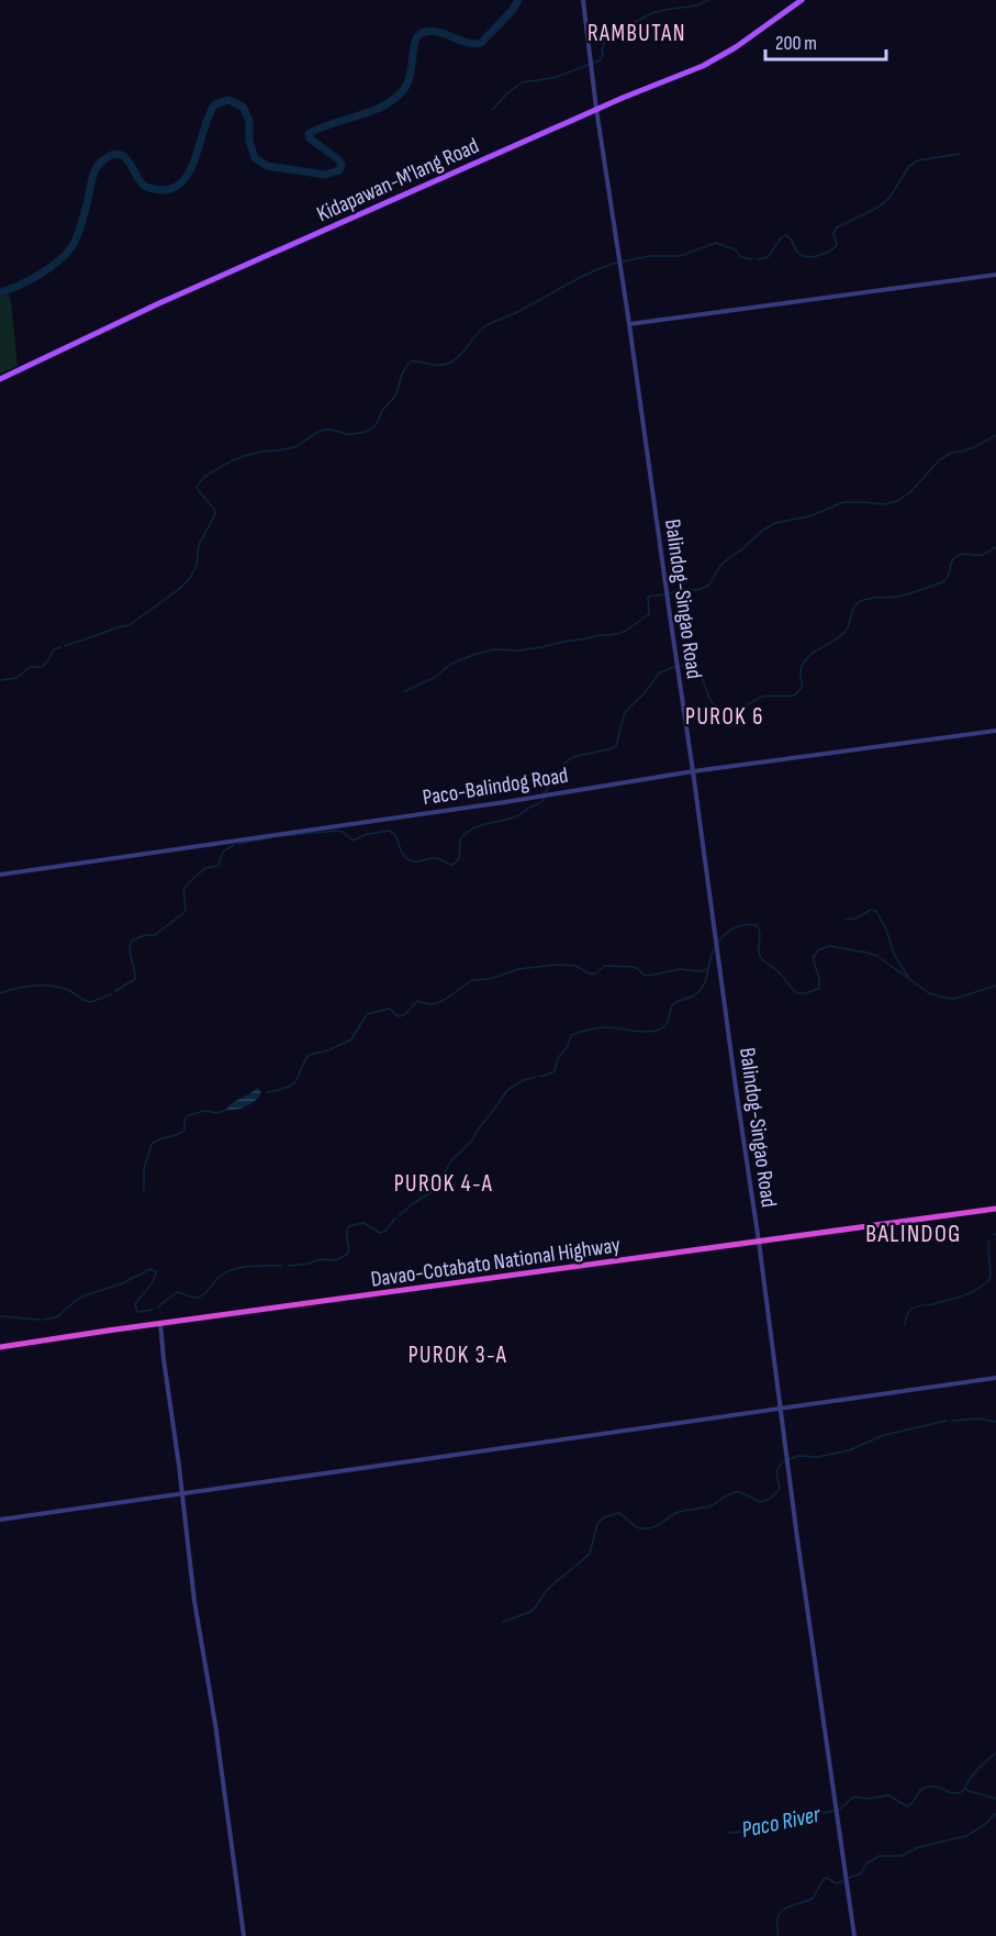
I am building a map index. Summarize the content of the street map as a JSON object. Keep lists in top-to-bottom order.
{
  "streets": {
    "highway": ["Davao-Cotabato National Highway"],
    "main road": ["Kidapawan-M'lang Road"],
    "street": ["Balindog-Singao Road", "Paco-Balindog Road"]
  },
  "crossings": [
    ["Kidapawan-M'lang Road", "Balindog-Singao Road"],
    ["Balindog-Singao Road", "Paco-Balindog Road"],
    ["Balindog-Singao Road", "Davao-Cotabato National Highway"]
  ],
  "districts": [
    "RAMBUTAN",
    "PUROK 6",
    "PUROK 4-A",
    "BALINDOG",
    "PUROK 3-A"
  ],
  "water": ["Paco River"],
  "scale_bar": "200 m"
}
